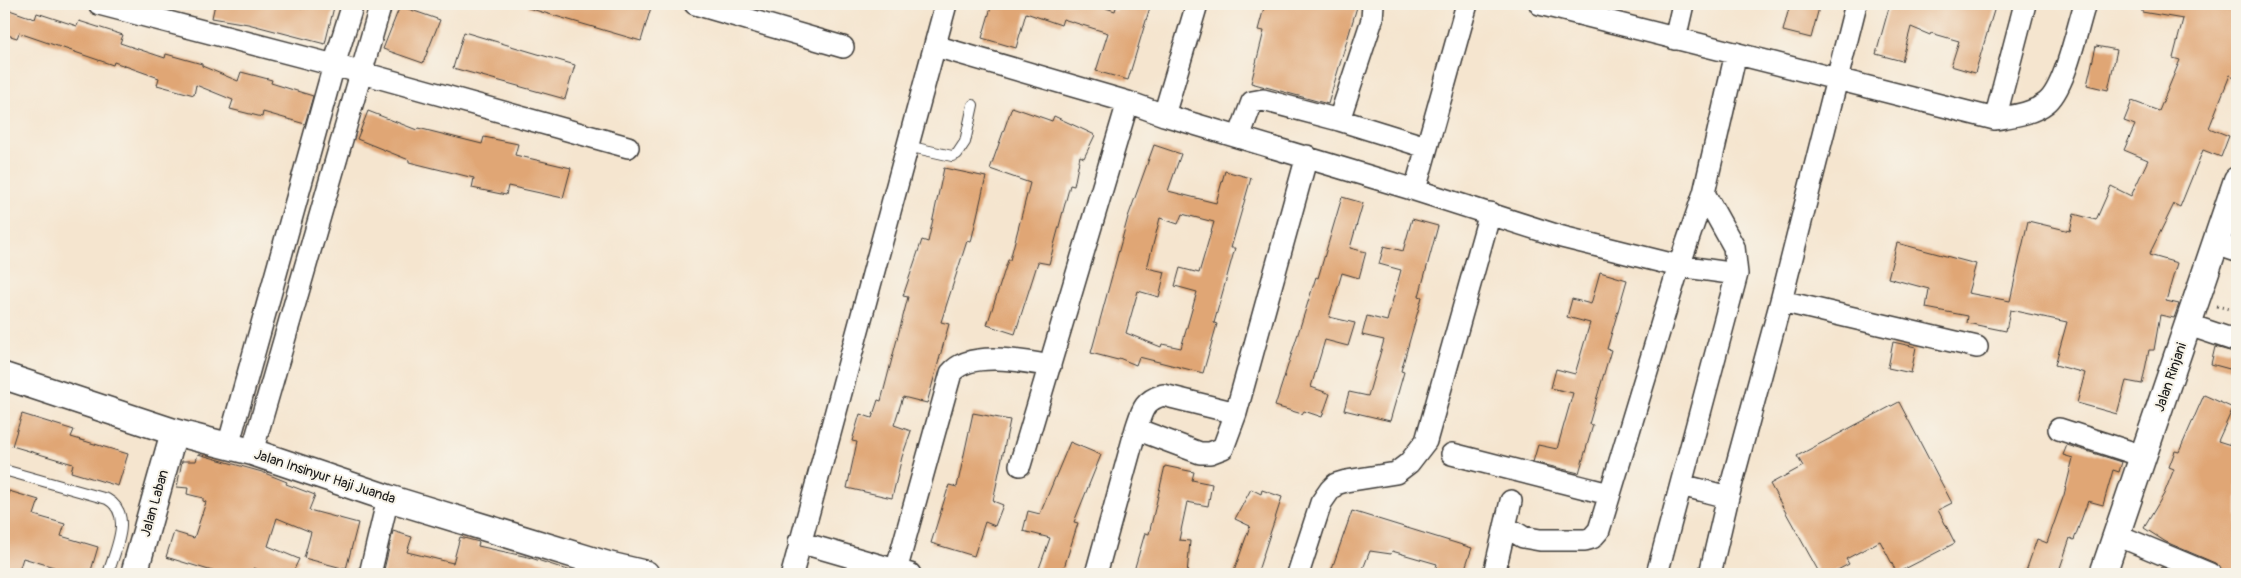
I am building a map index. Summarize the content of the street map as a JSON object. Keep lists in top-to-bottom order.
{
  "streets": {
    "street": ["Jalan Rinjani", "Jalan Insinyur Haji Juanda", "Jalan Laban"]
  },
  "crossings": [
    ["Jalan Insinyur Haji Juanda", "Jalan Laban"]
  ]
}
